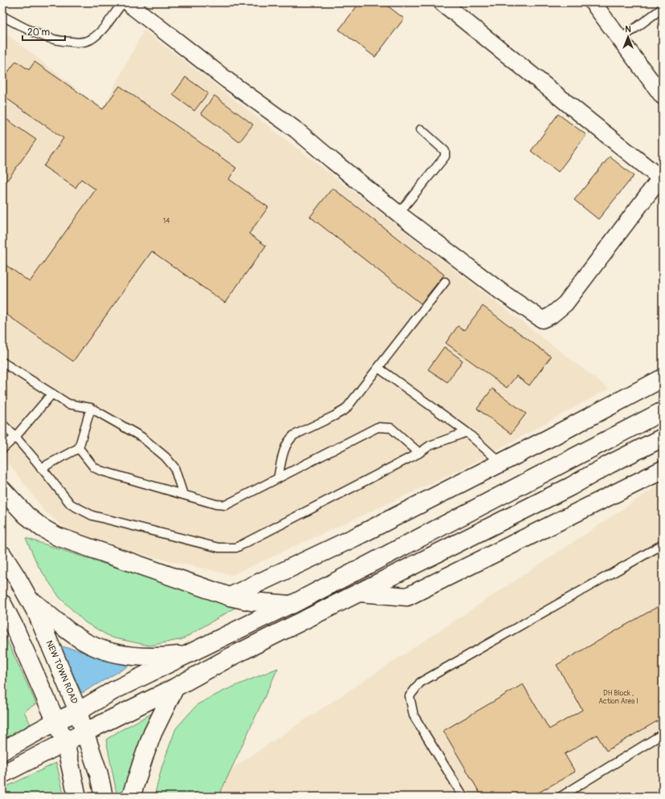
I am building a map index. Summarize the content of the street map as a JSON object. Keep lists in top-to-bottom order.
{
  "streets": {
    "main road": ["NEW TOWN ROAD"]
  },
  "house_numbers": ["14", "DH Block , Action Area I"],
  "scale_bar": "20 m",
  "north": "top"
}
